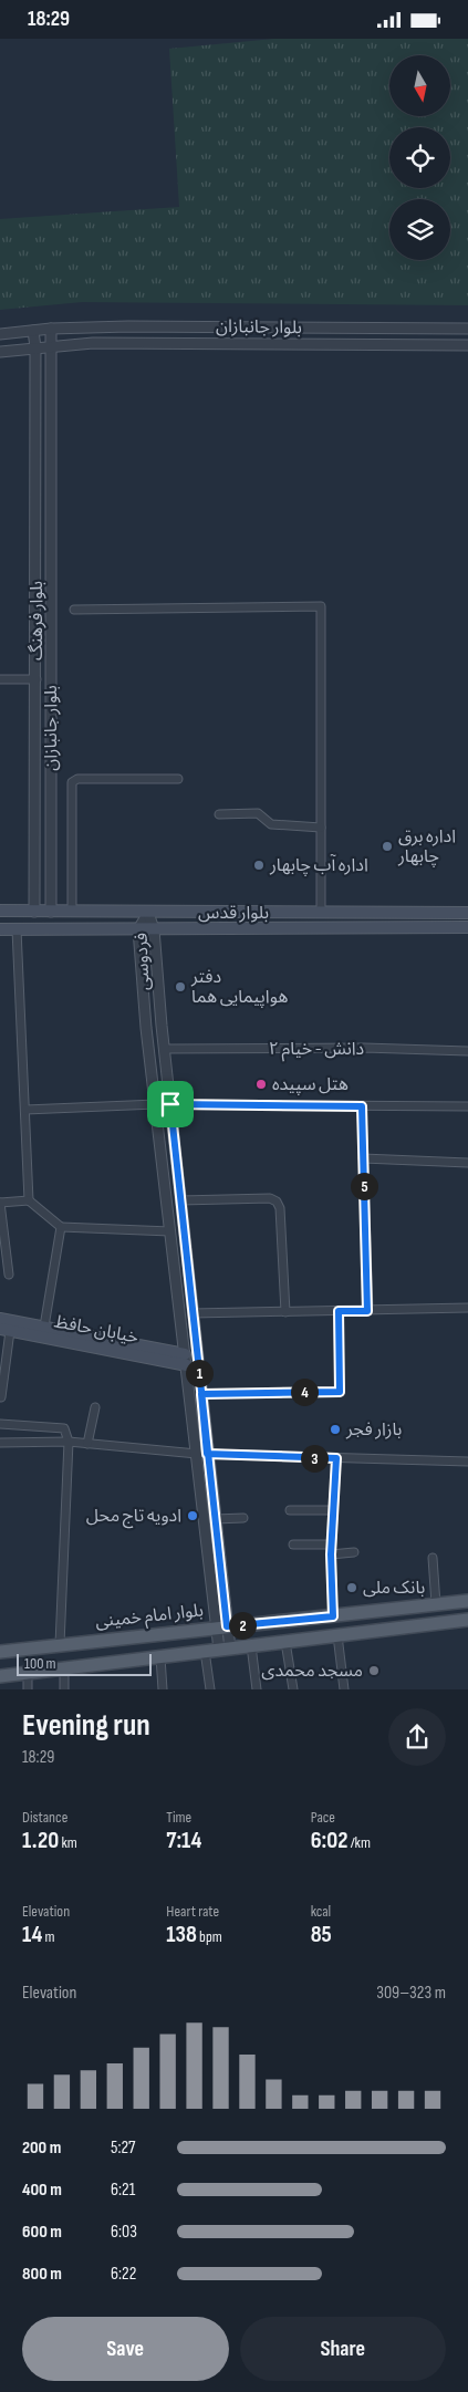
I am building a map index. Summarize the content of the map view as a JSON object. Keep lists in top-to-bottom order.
{
  "streets": {
    "main road": ["بلوار قدس", "خیابان حافظ", "بلوار امام خمینی"],
    "street": [
      "بلوار جانبازان",
      "بلوار فرهنگ",
      "فردوسی",
      "دانش - خیام ۲"
    ]
  },
  "crossings": [
    ["بلوار جانبازان", "بلوار فرهنگ"],
    ["بلوار جانبازان", "بلوار قدس"],
    ["بلوار فرهنگ", "بلوار قدس"],
    ["بلوار قدس", "فردوسی"],
    ["فردوسی", "دانش - خیام ۲"],
    ["فردوسی", "خیابان حافظ"],
    ["فردوسی", "بلوار امام خمینی"]
  ],
  "places": [
    "اداره برق چابهار",
    "اداره آب چابهار",
    "دفتر هواپیمایی هما",
    "هتل سپیده",
    "بازار فجر",
    "ادویه تاج محل",
    "بانک ملی",
    "مسجد محمدی"
  ],
  "scale_bar": "100 m",
  "north": "bottom",
  "page": {
    "status": "18:29",
    "pins": [
      "5",
      "1",
      "4",
      "3",
      "2"
    ],
    "scale": "100 m",
    "heading": ["Evening run", "18:29"],
    "stats": [
      ["Distance", "1.20 km"],
      ["Time", "7:14"],
      ["Pace", "6:02 /km"],
      ["Elevation", "14 m"],
      ["Heart rate", "138 bpm"],
      ["kcal", "85"]
    ],
    "chart": ["Elevation", "309–323 m"],
    "list": [
      {
        "name": "200 m",
        "note": "5:27"
      },
      {
        "name": "400 m",
        "note": "6:21"
      },
      {
        "name": "600 m",
        "note": "6:03"
      },
      {
        "name": "800 m",
        "note": "6:22"
      }
    ],
    "buttons": ["Save", "Share"]
  }
}
